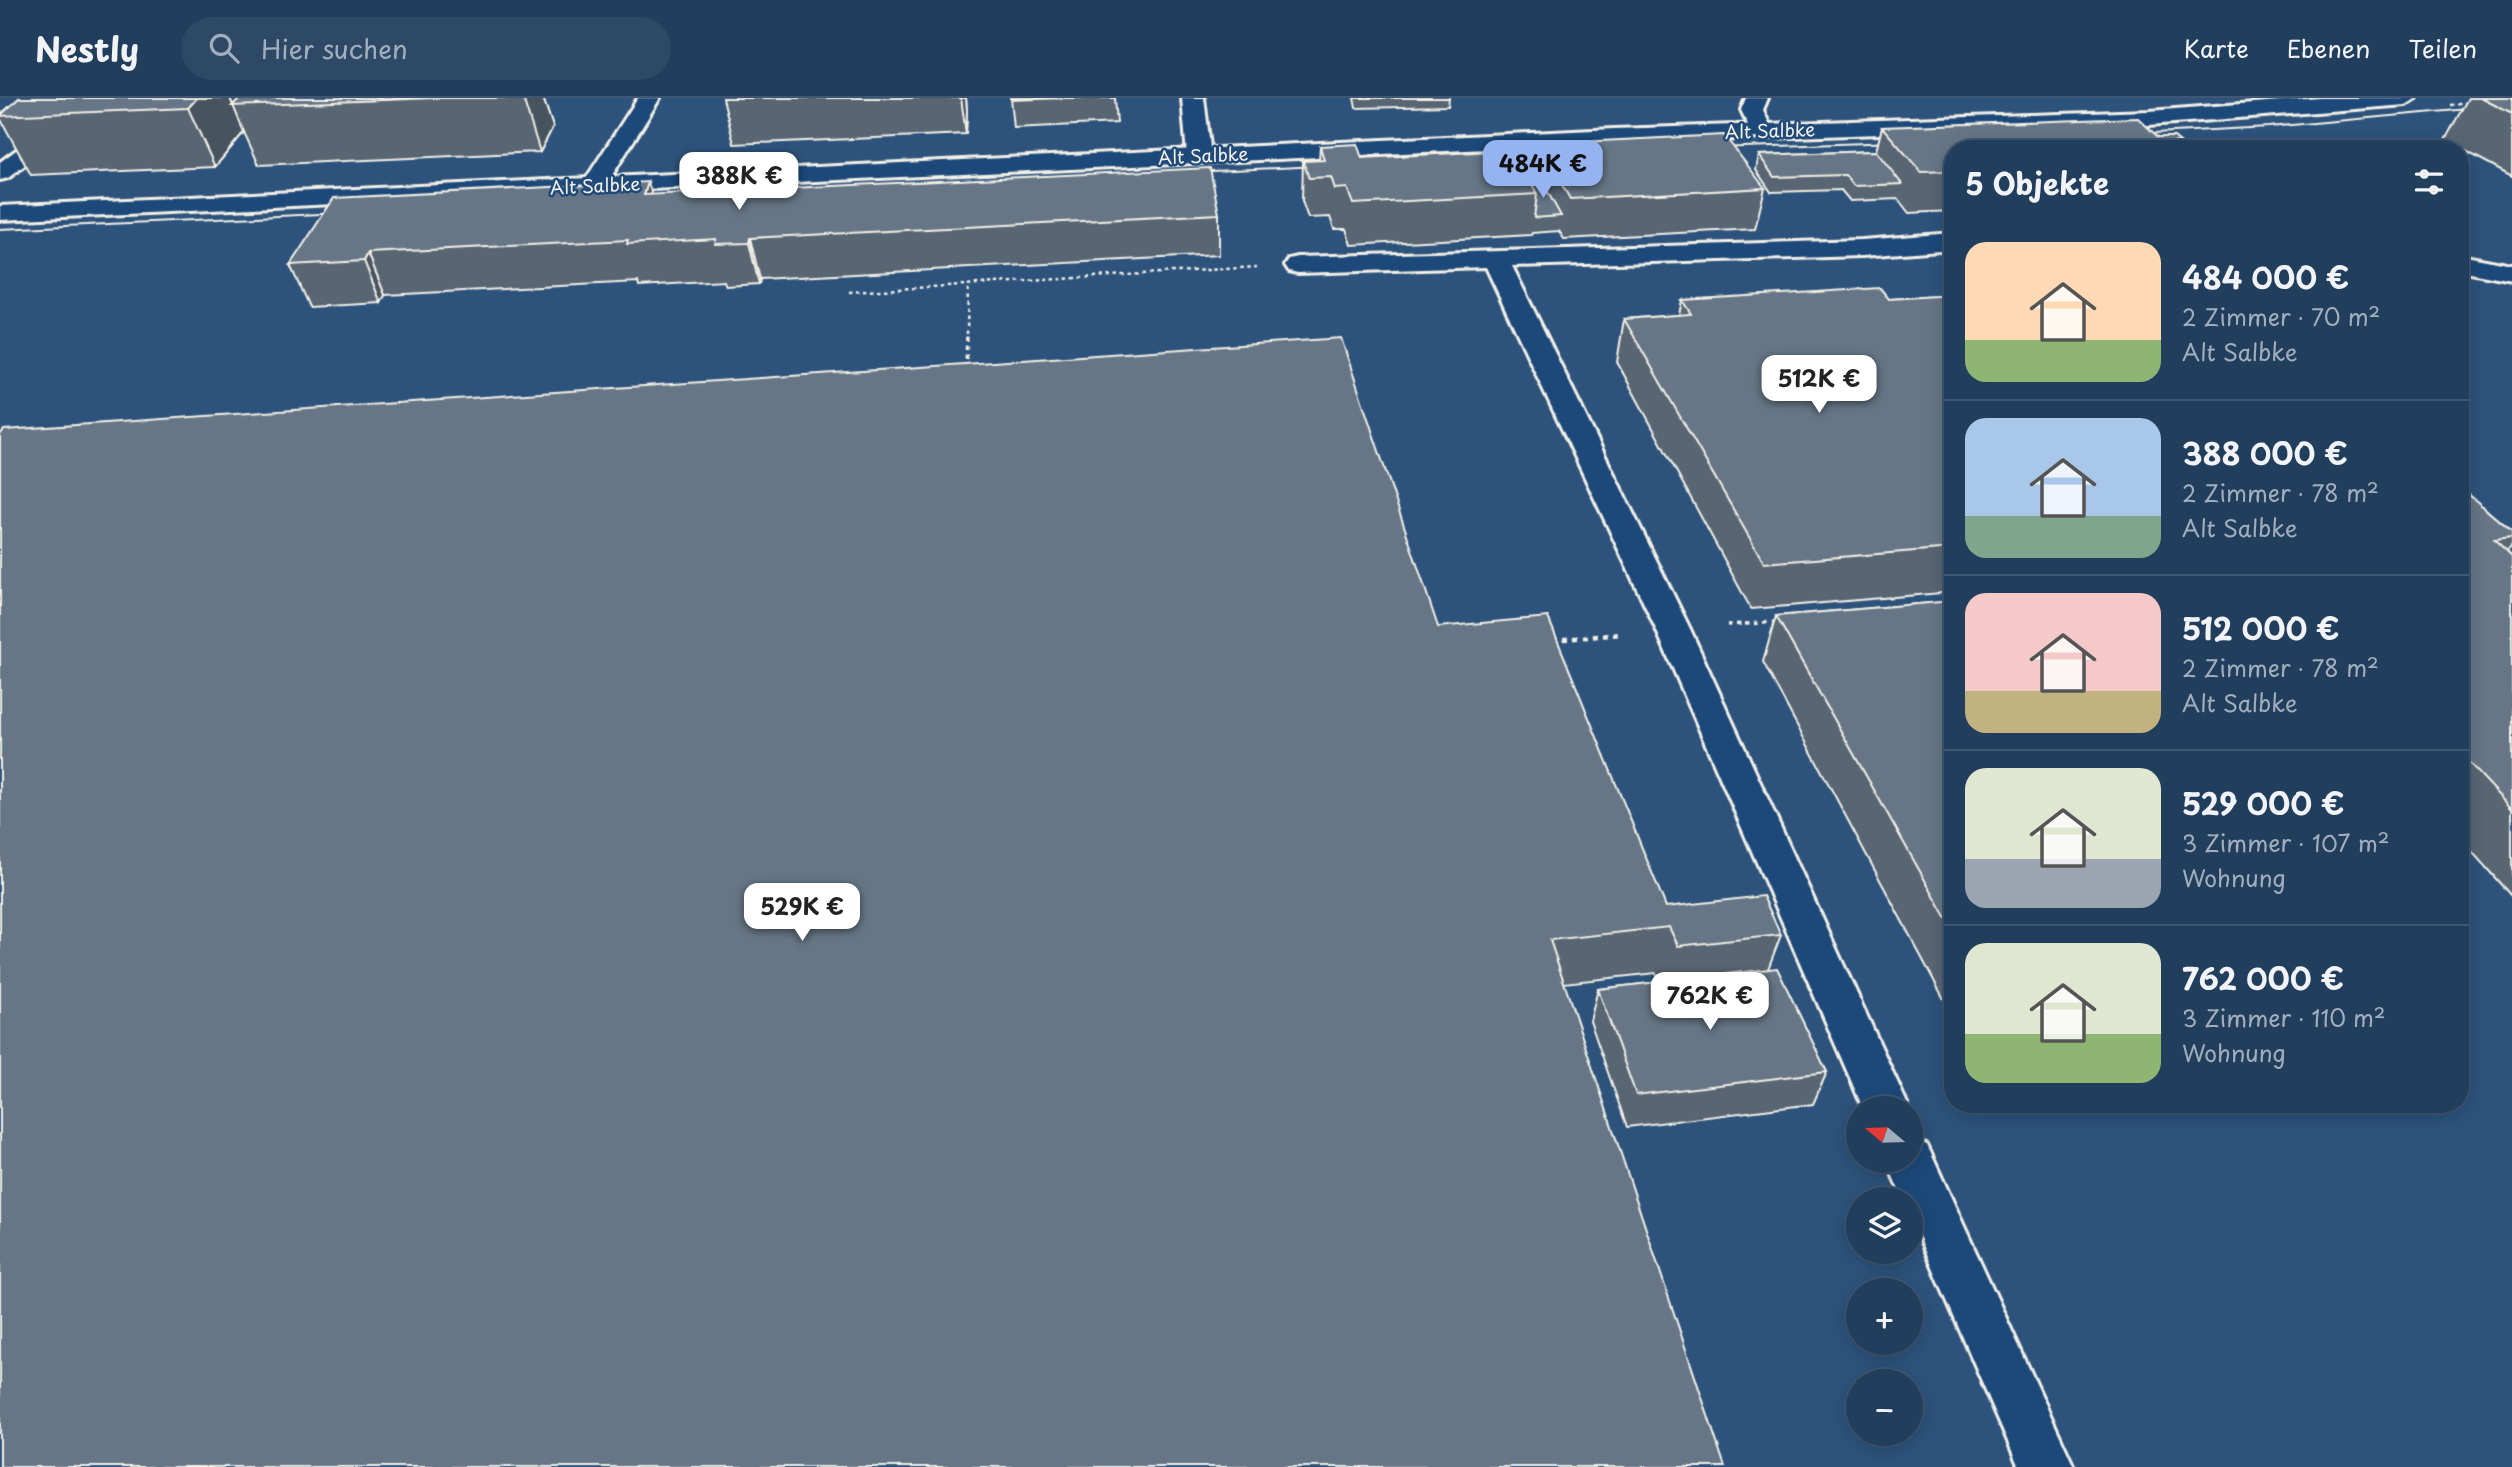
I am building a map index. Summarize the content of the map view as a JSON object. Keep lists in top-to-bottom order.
{
  "streets": {
    "main road": ["Alt Salbke"]
  },
  "north": "left",
  "page": {
    "header": "Nestly",
    "search": "Hier suchen",
    "nav": ["Karte", "Ebenen", "Teilen"],
    "price": [
      "484K €",
      "388K €",
      "512K €",
      "529K €",
      "762K €"
    ],
    "heading": "5 Objekte",
    "list": [
      {
        "name": "484 000 €",
        "note": "2 Zimmer · 70 m² · Alt Salbke"
      },
      {
        "name": "388 000 €",
        "note": "2 Zimmer · 78 m² · Alt Salbke"
      },
      {
        "name": "512 000 €",
        "note": "2 Zimmer · 78 m² · Alt Salbke"
      },
      {
        "name": "529 000 €",
        "note": "3 Zimmer · 107 m² · Wohnung"
      },
      {
        "name": "762 000 €",
        "note": "3 Zimmer · 110 m² · Wohnung"
      }
    ],
    "map_buttons": ["+", "−"]
  }
}
